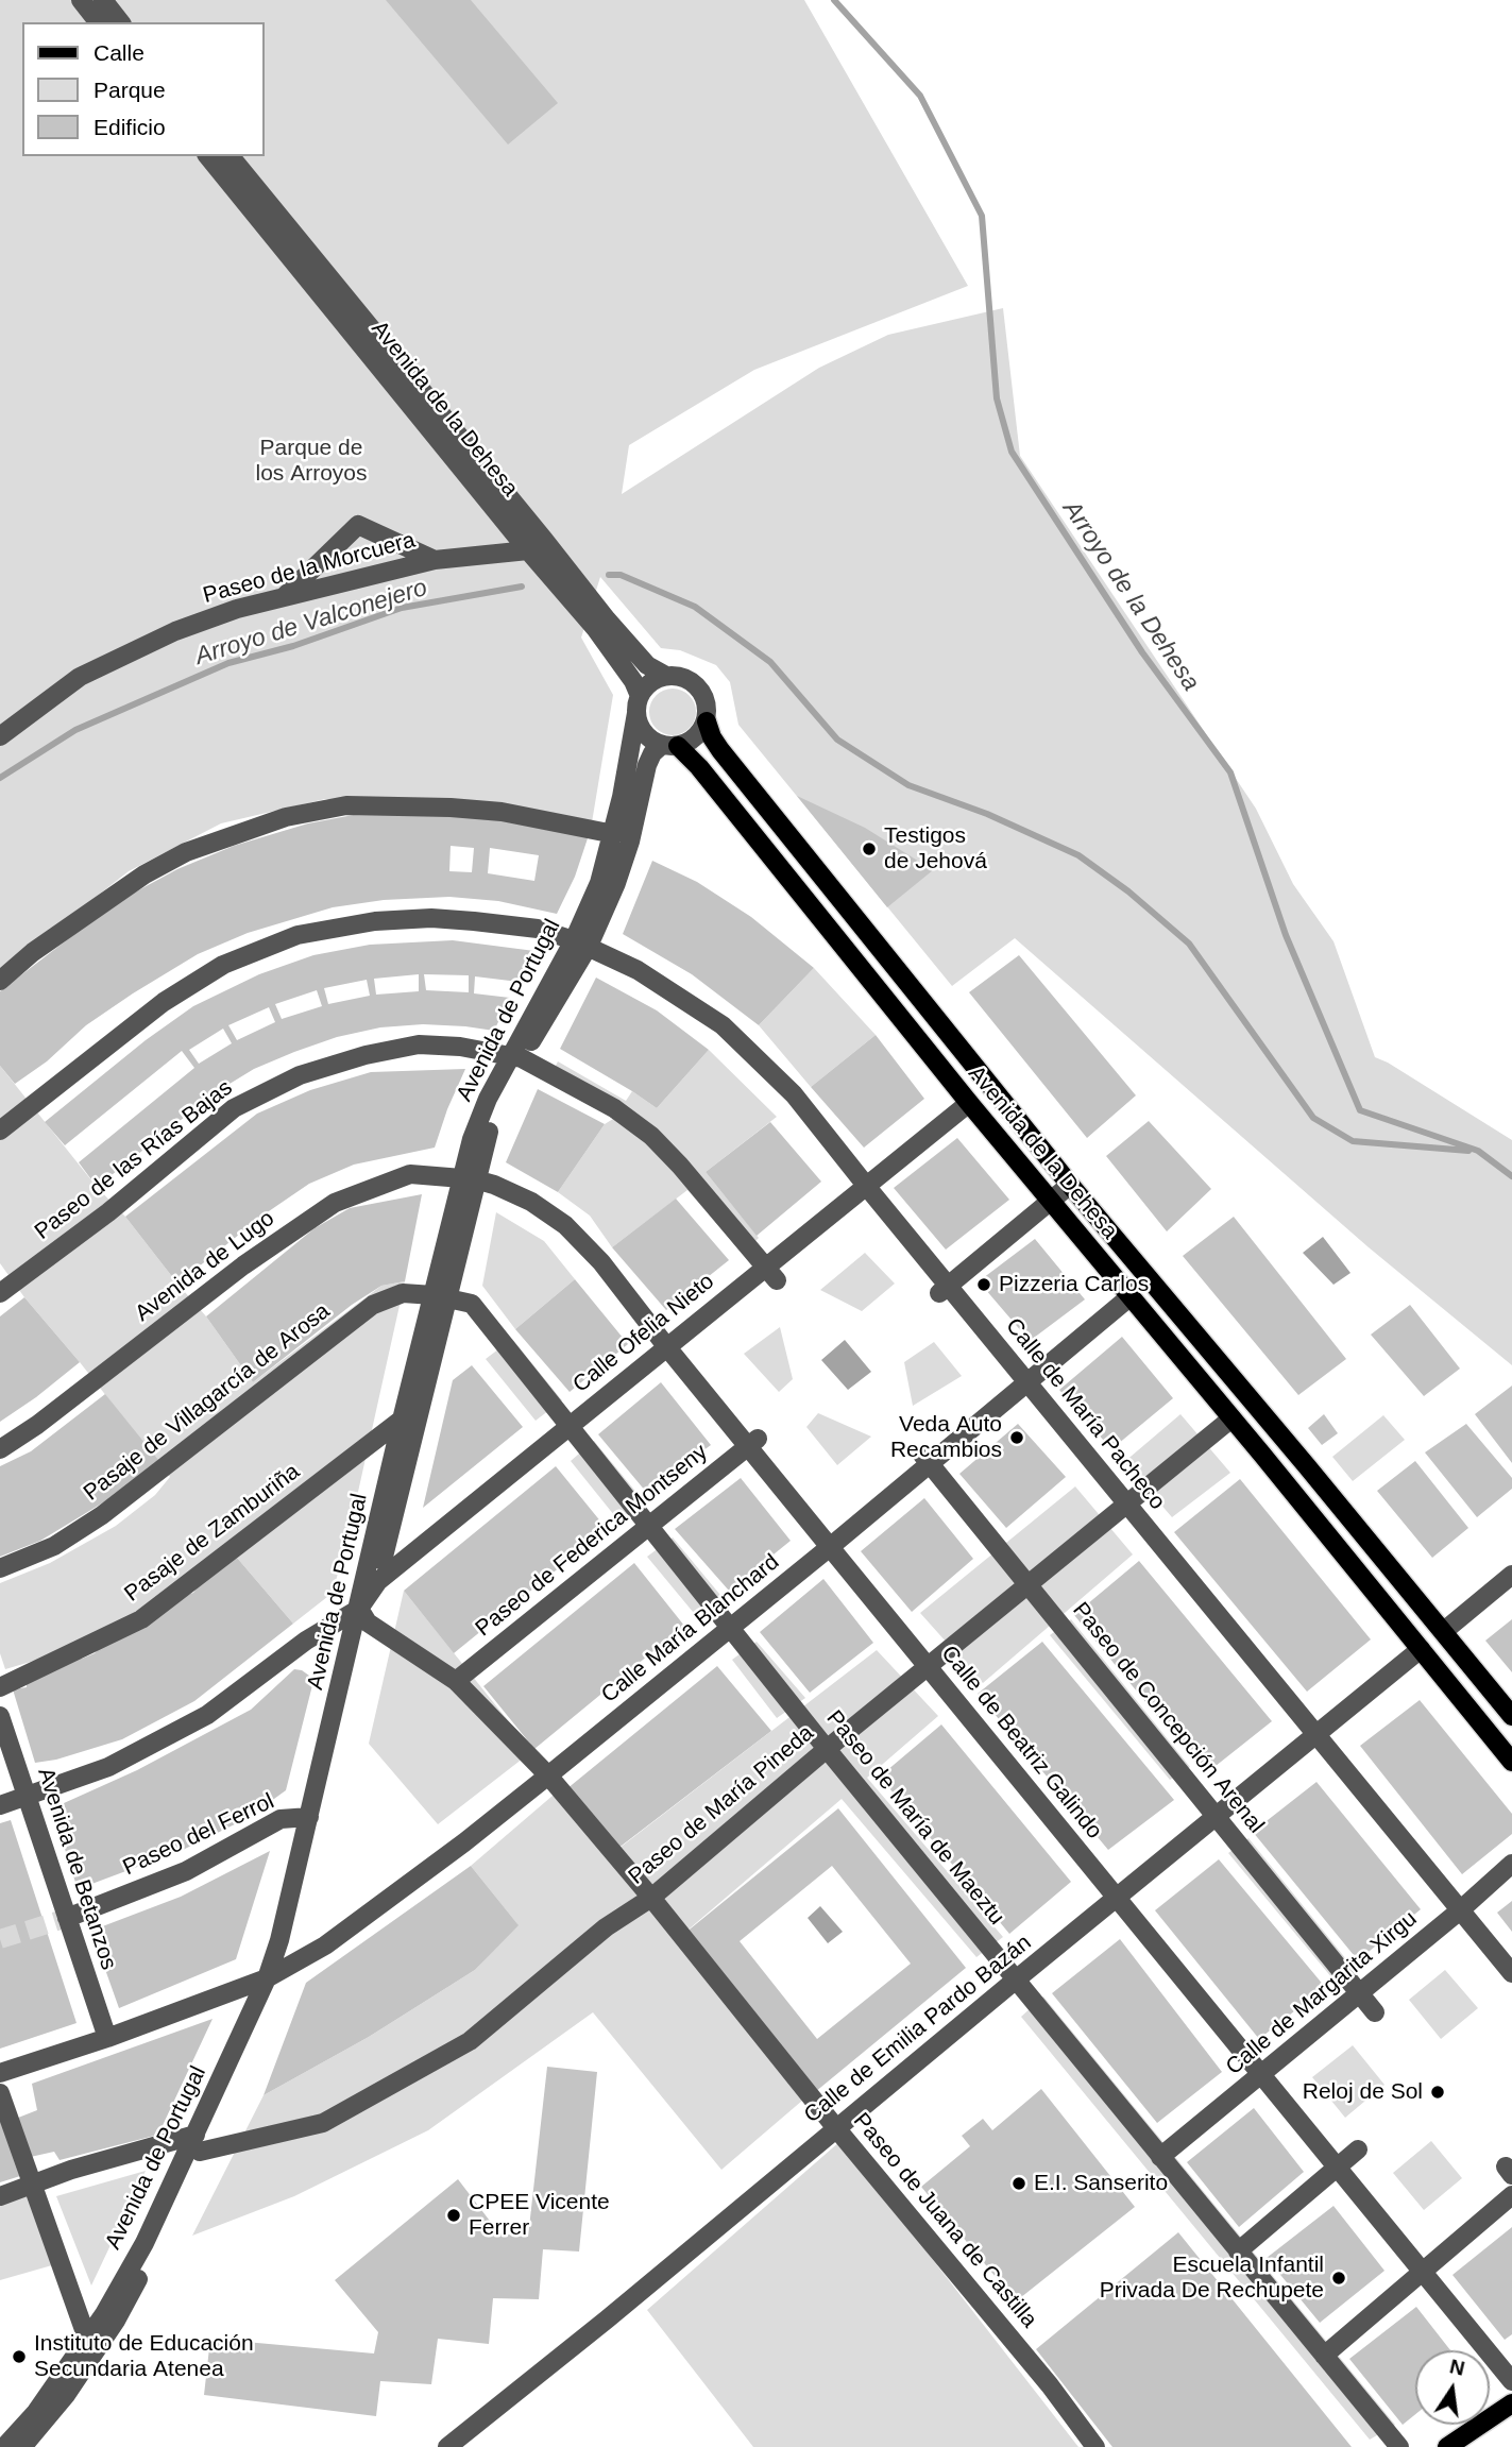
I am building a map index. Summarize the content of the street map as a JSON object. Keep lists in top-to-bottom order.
{
  "streets": {
    "main road": ["Avenida de la Dehesa"],
    "street": [
      "Paseo de la Morcuera",
      "Avenida de Portugal",
      "Paseo de las Rías Bajas",
      "Avenida de Lugo",
      "Calle Ofelia Nieto",
      "Pasaje de Villagarcía de Arosa",
      "Calle de María Pacheco",
      "Pasaje de Zamburiña",
      "Paseo de Federica Montseny",
      "Calle María Blanchard",
      "Paseo de Concepción Arenal",
      "Calle de Beatriz Galindo",
      "Paseo de María Pineda",
      "Paseo de María de Maeztu",
      "Paseo del Ferrol",
      "Avenida de Betanzos",
      "Calle de Margarita Xirgu",
      "Calle de Emilia Pardo Bazán",
      "Paseo de Juana de Castilla"
    ]
  },
  "crossings": [
    ["Avenida de la Dehesa", "Paseo de la Morcuera"],
    ["Avenida de la Dehesa", "Avenida de Portugal"],
    ["Avenida de la Dehesa", "Calle Ofelia Nieto"],
    ["Avenida de la Dehesa", "Calle María Blanchard"],
    ["Avenida de la Dehesa", "Paseo de María Pineda"],
    ["Avenida de la Dehesa", "Calle de Emilia Pardo Bazán"],
    ["Avenida de Portugal", "Paseo de las Rías Bajas"],
    ["Avenida de Portugal", "Avenida de Lugo"],
    ["Avenida de Portugal", "Calle Ofelia Nieto"],
    ["Avenida de Portugal", "Pasaje de Villagarcía de Arosa"],
    ["Avenida de Portugal", "Calle de María Pacheco"],
    ["Avenida de Portugal", "Pasaje de Zamburiña"],
    ["Avenida de Portugal", "Calle María Blanchard"],
    ["Avenida de Portugal", "Calle de Beatriz Galindo"],
    ["Avenida de Portugal", "Paseo de María Pineda"],
    ["Avenida de Portugal", "Paseo de María de Maeztu"],
    ["Avenida de Portugal", "Paseo del Ferrol"],
    ["Avenida de Portugal", "Paseo de Juana de Castilla"],
    ["Paseo de las Rías Bajas", "Calle Ofelia Nieto"],
    ["Avenida de Lugo", "Calle de Beatriz Galindo"],
    ["Calle Ofelia Nieto", "Calle de María Pacheco"],
    ["Calle Ofelia Nieto", "Calle de Beatriz Galindo"],
    ["Calle Ofelia Nieto", "Paseo de María de Maeztu"],
    ["Calle Ofelia Nieto", "Paseo de Juana de Castilla"],
    ["Pasaje de Villagarcía de Arosa", "Paseo de María de Maeztu"],
    ["Calle de María Pacheco", "Calle María Blanchard"],
    ["Calle de María Pacheco", "Paseo de María Pineda"],
    ["Calle de María Pacheco", "Calle de Margarita Xirgu"],
    ["Calle de María Pacheco", "Calle de Emilia Pardo Bazán"],
    ["Paseo de Federica Montseny", "Calle de Beatriz Galindo"],
    ["Paseo de Federica Montseny", "Paseo de María de Maeztu"],
    ["Paseo de Federica Montseny", "Paseo de Juana de Castilla"],
    ["Calle María Blanchard", "Paseo de Concepción Arenal"],
    ["Calle María Blanchard", "Calle de Beatriz Galindo"],
    ["Calle María Blanchard", "Paseo de María de Maeztu"],
    ["Calle María Blanchard", "Avenida de Betanzos"],
    ["Calle María Blanchard", "Paseo de Juana de Castilla"],
    ["Paseo de Concepción Arenal", "Paseo de María Pineda"],
    ["Paseo de Concepción Arenal", "Calle de Margarita Xirgu"],
    ["Paseo de Concepción Arenal", "Calle de Emilia Pardo Bazán"],
    ["Calle de Beatriz Galindo", "Paseo de María Pineda"],
    ["Calle de Beatriz Galindo", "Calle de Margarita Xirgu"],
    ["Calle de Beatriz Galindo", "Calle de Emilia Pardo Bazán"],
    ["Paseo de María Pineda", "Paseo de María de Maeztu"],
    ["Paseo de María Pineda", "Paseo de Juana de Castilla"],
    ["Paseo de María de Maeztu", "Calle de Margarita Xirgu"],
    ["Paseo de María de Maeztu", "Calle de Emilia Pardo Bazán"],
    ["Paseo del Ferrol", "Avenida de Betanzos"],
    ["Calle de Emilia Pardo Bazán", "Paseo de Juana de Castilla"]
  ],
  "water": ["Arroyo de la Dehesa", "Arroyo de Valconejero"],
  "parks": ["Parque de los Arroyos"],
  "places": [
    "Testigos de Jehová",
    "Pizzeria Carlos",
    "Veda Auto Recambios",
    "Reloj de Sol",
    "E.I. Sanserito",
    "CPEE Vicente Ferrer",
    "Escuela Infantil Privada De Rechupete",
    "Instituto de Educación Secundaria Atenea"
  ],
  "legend": ["Calle", "Parque", "Edificio"],
  "north": "top"
}
